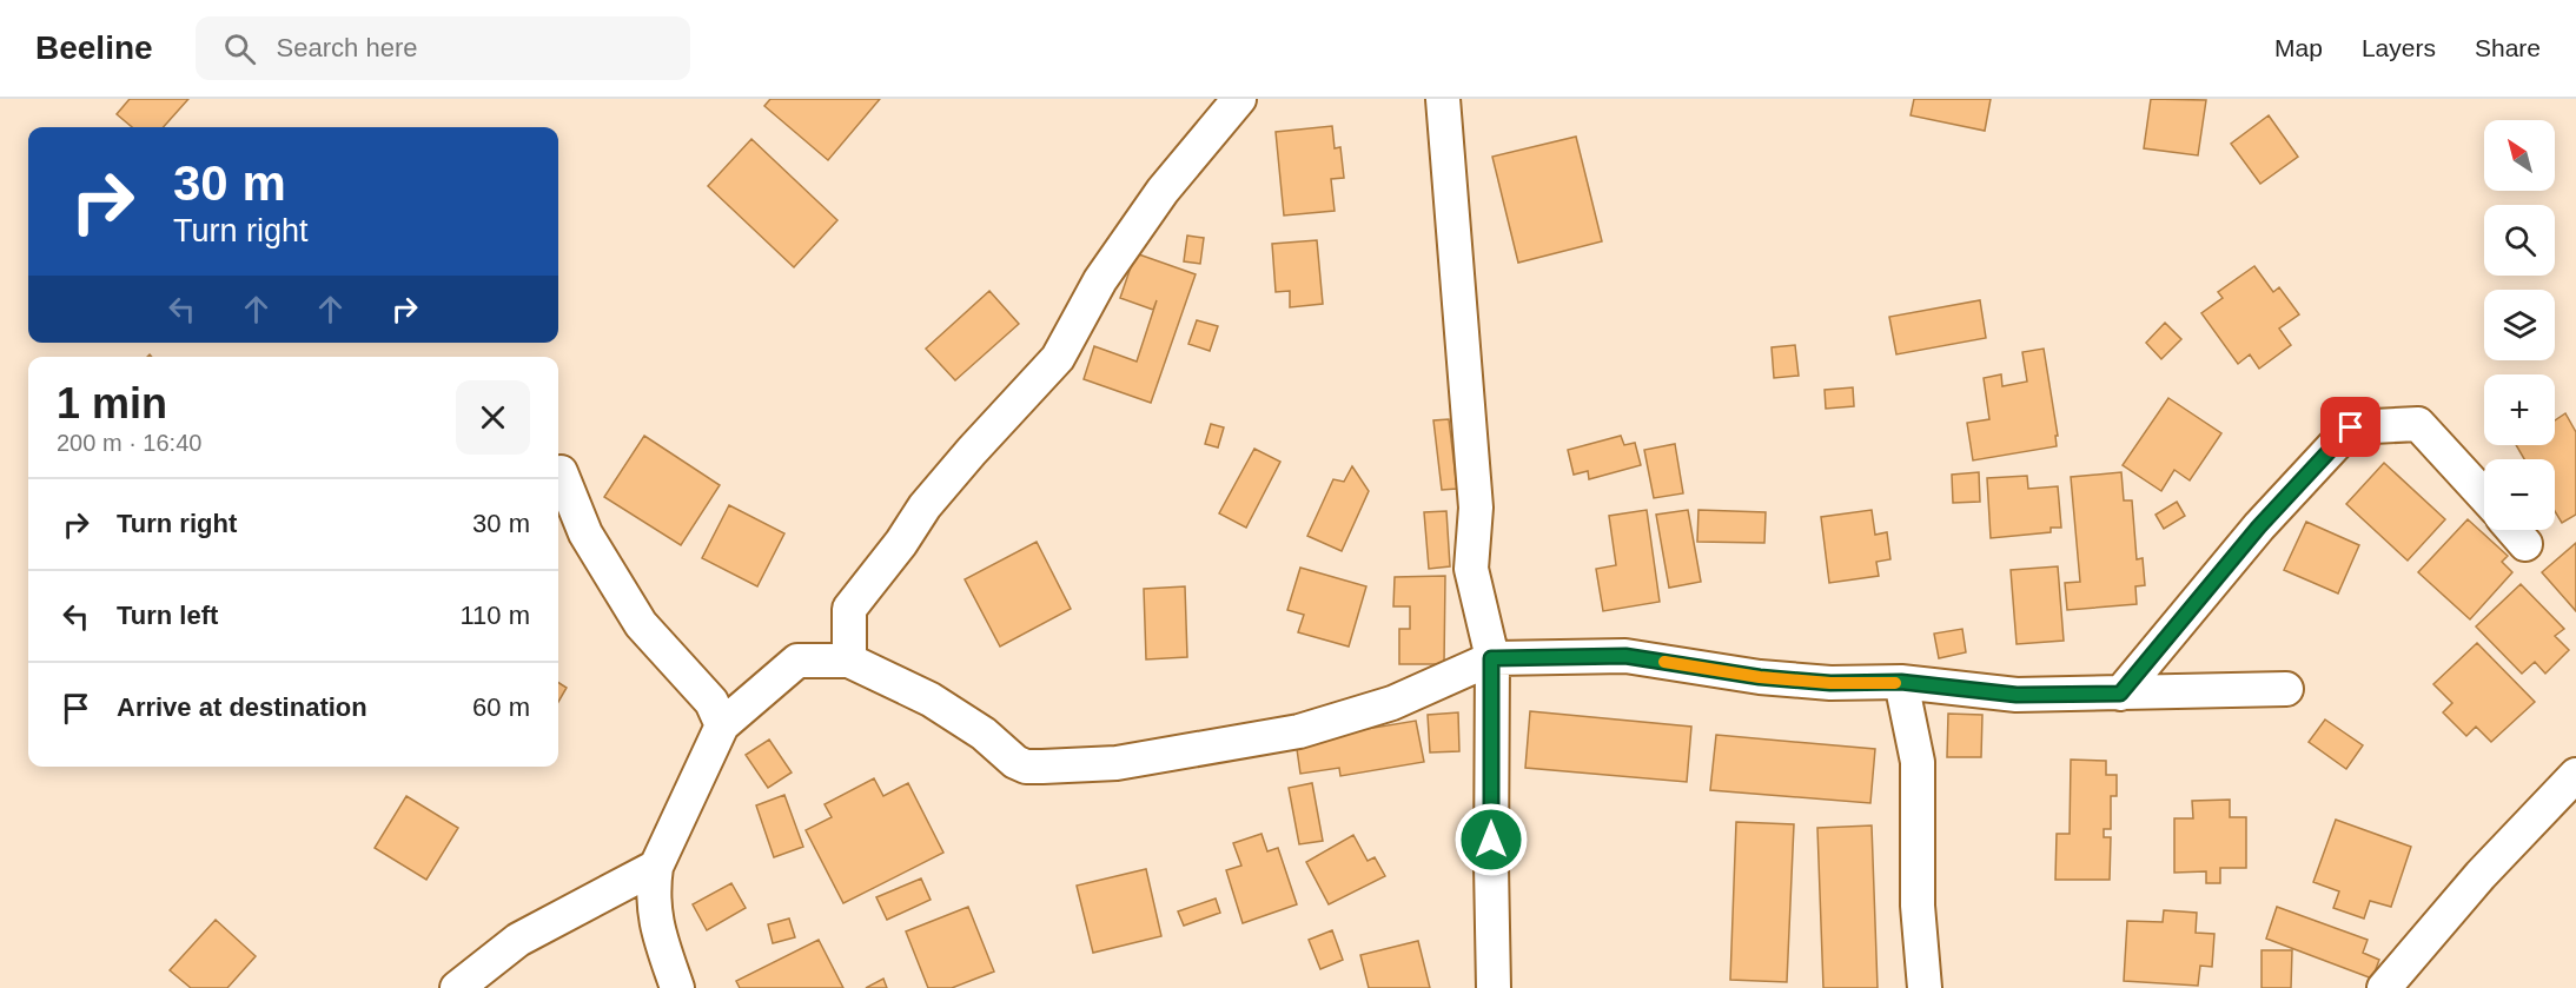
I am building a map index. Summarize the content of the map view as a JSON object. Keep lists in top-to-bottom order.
{
  "north": "top left",
  "page": {
    "header": "Beeline",
    "search": "Search here",
    "nav": ["Map", "Layers", "Share"],
    "map_buttons": ["+", "−"],
    "turn": ["30 m", "Turn right"],
    "heading": ["1 min", "200 m · 16:40"],
    "list": [
      {
        "name": "Turn right",
        "value": "30 m"
      },
      {
        "name": "Turn left",
        "value": "110 m"
      },
      {
        "name": "Arrive at destination",
        "value": "60 m"
      }
    ]
  }
}
